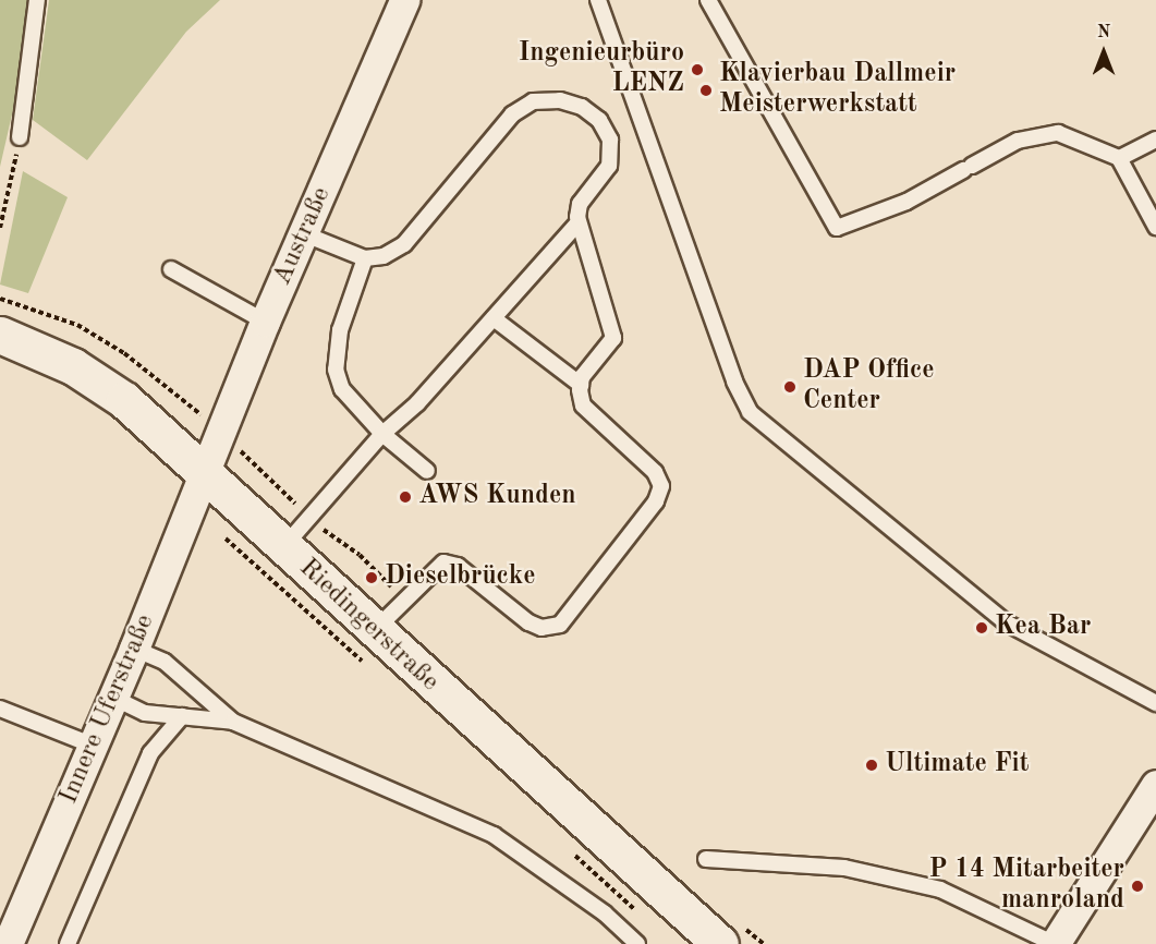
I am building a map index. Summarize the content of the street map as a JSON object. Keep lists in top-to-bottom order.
{
  "streets": {
    "main road": ["Riedingerstraße"],
    "street": ["Austraße", "Innere Uferstraße"]
  },
  "crossings": [
    ["Austraße", "Riedingerstraße"],
    ["Austraße", "Innere Uferstraße"],
    ["Riedingerstraße", "Innere Uferstraße"]
  ],
  "places": [
    "Ingenieurbüro LENZ",
    "Klavierbau Dallmeir Meisterwerkstatt",
    "DAP Office Center",
    "AWS Kunden",
    "Dieselbrücke",
    "Kea Bar",
    "Ultimate Fit",
    "P 14 Mitarbeiter manroland"
  ],
  "north": "top"
}
